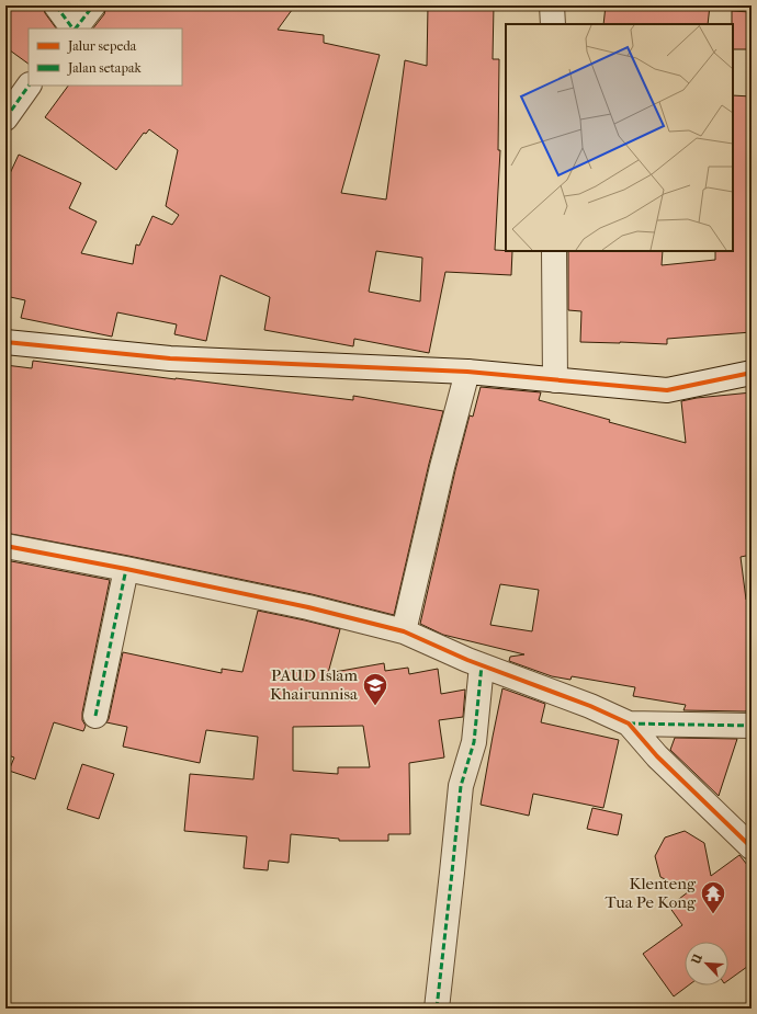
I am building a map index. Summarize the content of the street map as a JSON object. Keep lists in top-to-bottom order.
{
  "places": {
    "school or university": ["PAUD Islam Khairunnisa"],
    "temple": ["Klenteng Tua Pe Kong"]
  },
  "legend": ["Jalur sepeda", "Jalan setapak"],
  "north": "top left"
}
